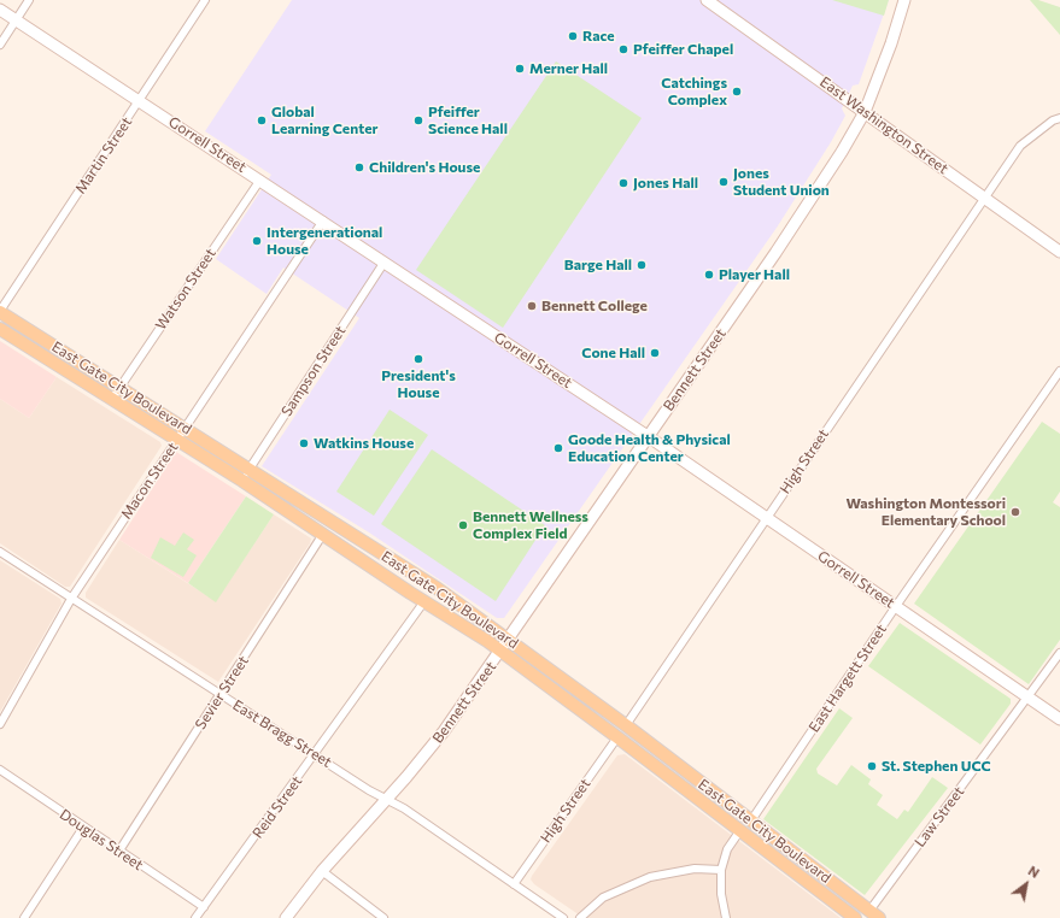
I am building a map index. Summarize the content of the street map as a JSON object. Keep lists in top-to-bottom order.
{
  "streets": {
    "main road": ["East Gate City Boulevard"],
    "street": [
      "East Washington Street",
      "Gorrell Street",
      "Martin Street",
      "Watson Street",
      "Bennett Street",
      "Sampson Street",
      "High Street",
      "Macon Street",
      "East Hargett Street",
      "Sevier Street",
      "East Bragg Street",
      "Reid Street",
      "Law Street",
      "Douglas Street"
    ]
  },
  "crossings": [
    ["East Washington Street", "Bennett Street"],
    ["East Washington Street", "High Street"],
    ["Gorrell Street", "Martin Street"],
    ["Gorrell Street", "Watson Street"],
    ["Gorrell Street", "Bennett Street"],
    ["Gorrell Street", "Sampson Street"],
    ["Gorrell Street", "High Street"],
    ["Gorrell Street", "Macon Street"],
    ["Gorrell Street", "East Hargett Street"],
    ["Gorrell Street", "Law Street"],
    ["Martin Street", "East Gate City Boulevard"],
    ["Watson Street", "East Gate City Boulevard"],
    ["Bennett Street", "East Gate City Boulevard"],
    ["Bennett Street", "East Bragg Street"],
    ["Sampson Street", "East Gate City Boulevard"],
    ["East Gate City Boulevard", "High Street"],
    ["East Gate City Boulevard", "Macon Street"],
    ["East Gate City Boulevard", "East Hargett Street"],
    ["East Gate City Boulevard", "Sevier Street"],
    ["East Gate City Boulevard", "Reid Street"],
    ["East Gate City Boulevard", "Law Street"],
    ["High Street", "East Bragg Street"],
    ["Macon Street", "East Bragg Street"],
    ["Sevier Street", "East Bragg Street"],
    ["Sevier Street", "Douglas Street"],
    ["East Bragg Street", "Reid Street"],
    ["Reid Street", "Douglas Street"]
  ],
  "places": [
    "Race",
    "Pfeiffer Chapel",
    "Merner Hall",
    "Catchings Complex",
    "Global Learning Center",
    "Pfeiffer Science Hall",
    "Children's House",
    "Jones Student Union",
    "Jones Hall",
    "Intergenerational House",
    "Barge Hall",
    "Player Hall",
    "Bennett College",
    "Cone Hall",
    "President's House",
    "Watkins House",
    "Goode Health & Physical Education Center",
    "Washington Montessori Elementary School",
    "Bennett Wellness Complex Field",
    "St. Stephen UCC"
  ],
  "north": "top right"
}
